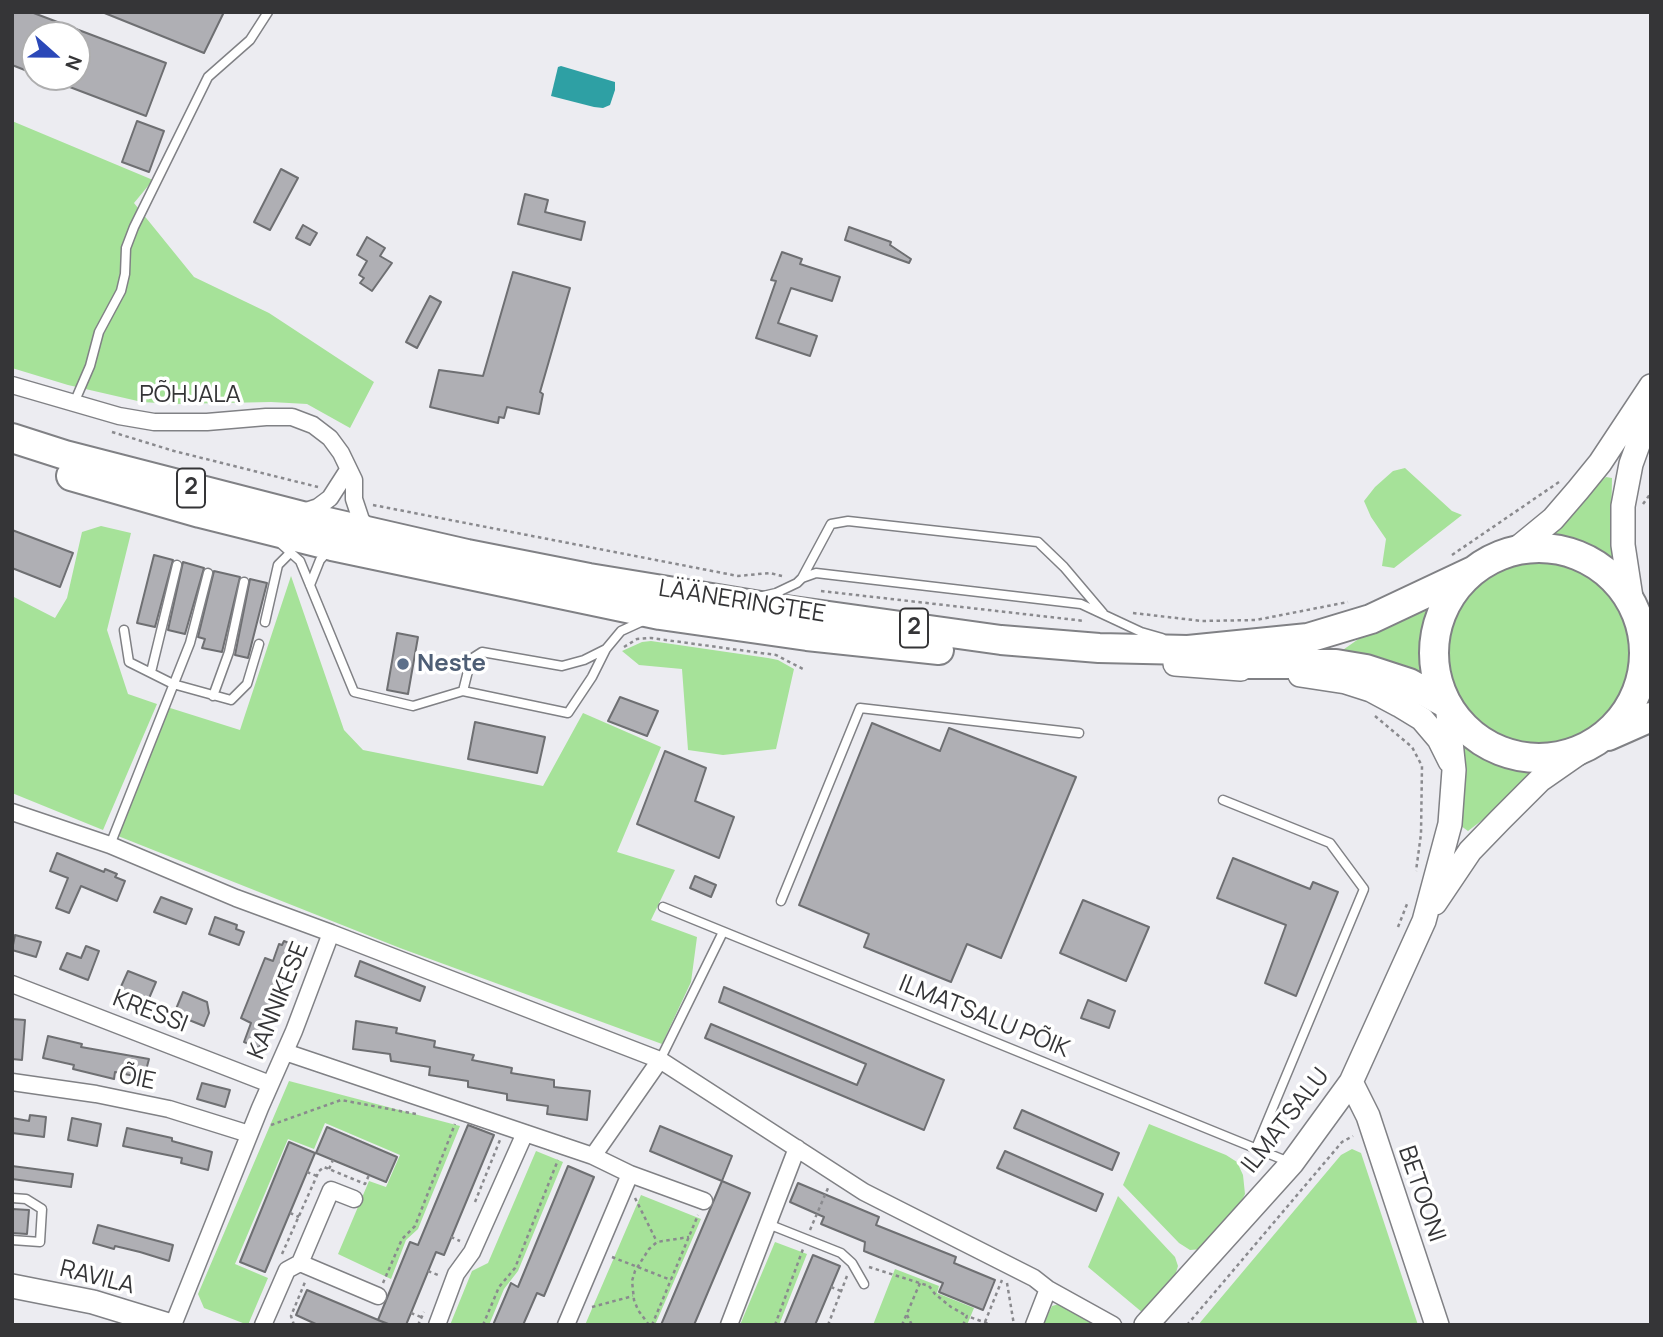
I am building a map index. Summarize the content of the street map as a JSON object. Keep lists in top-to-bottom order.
{
  "streets": {
    "highway": ["2", "LÄÄNERINGTEE"],
    "street": [
      "PÕHJALA",
      "KANNIKESE",
      "KRESSI",
      "ÕIE",
      "ILMATSALU",
      "BETOONI",
      "RAVILA"
    ],
    "lane": ["ILMATSALU PÕIK"]
  },
  "crossings": [
    ["PÕHJALA", "LÄÄNERINGTEE"],
    ["LÄÄNERINGTEE", "ILMATSALU"],
    ["KANNIKESE", "KRESSI"],
    ["KANNIKESE", "ÕIE"],
    ["KANNIKESE", "RAVILA"],
    ["ILMATSALU PÕIK", "ILMATSALU"],
    ["ILMATSALU", "BETOONI"]
  ],
  "places": ["Neste"],
  "north": "right"
}
